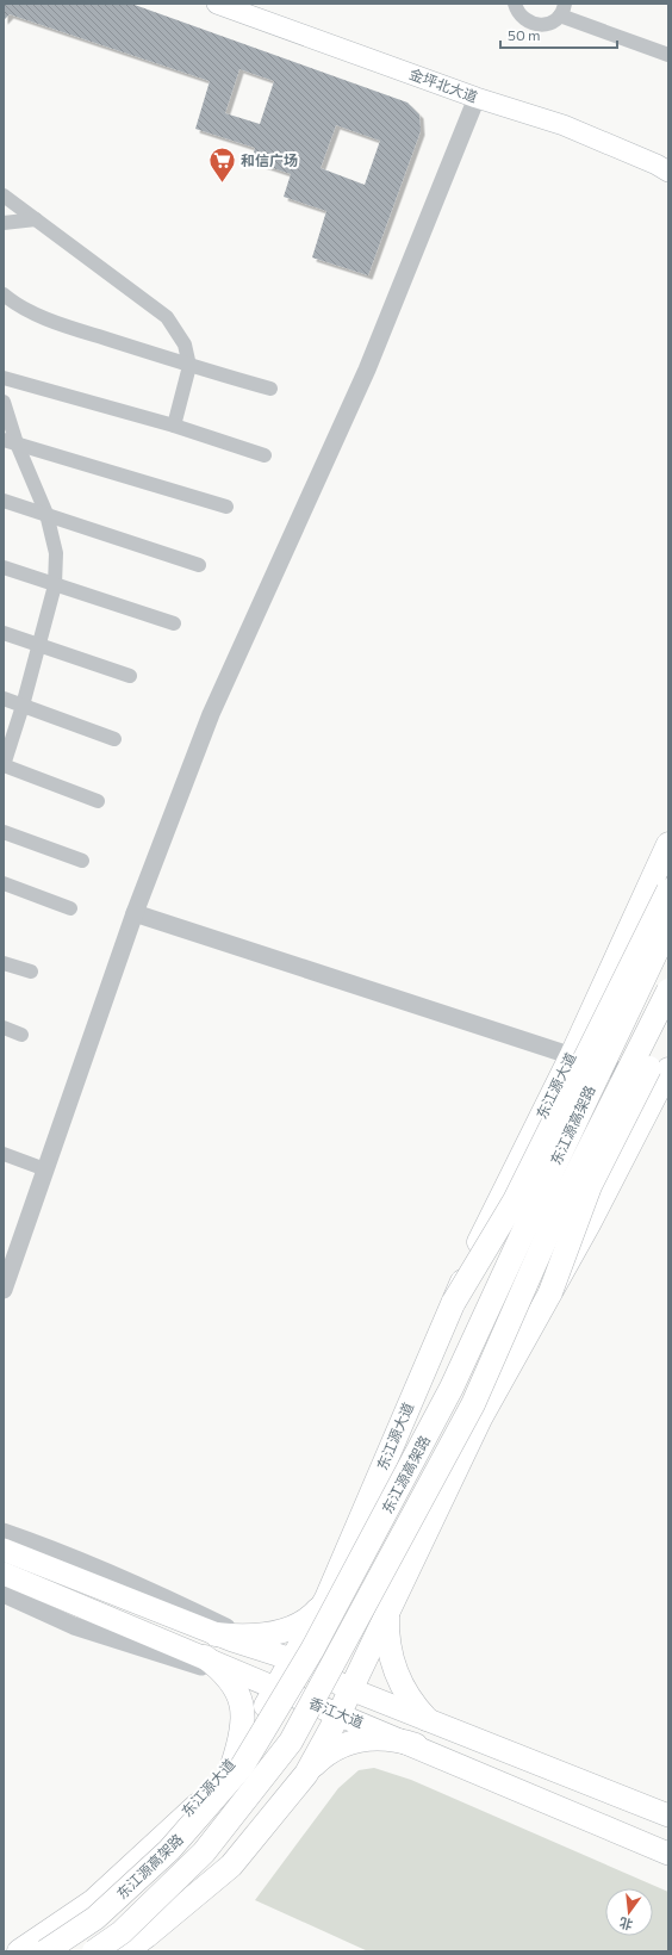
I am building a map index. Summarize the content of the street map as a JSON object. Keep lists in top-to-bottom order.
{
  "streets": {
    "highway": ["东江源大道", "东江源高架路"],
    "main road": ["金坪北大道", "香江大道"]
  },
  "crossings": [
    ["东江源大道", "香江大道"]
  ],
  "places": {
    "supermarket": ["和信广场"]
  },
  "scale_bar": "50 m",
  "north": "bottom"
}
